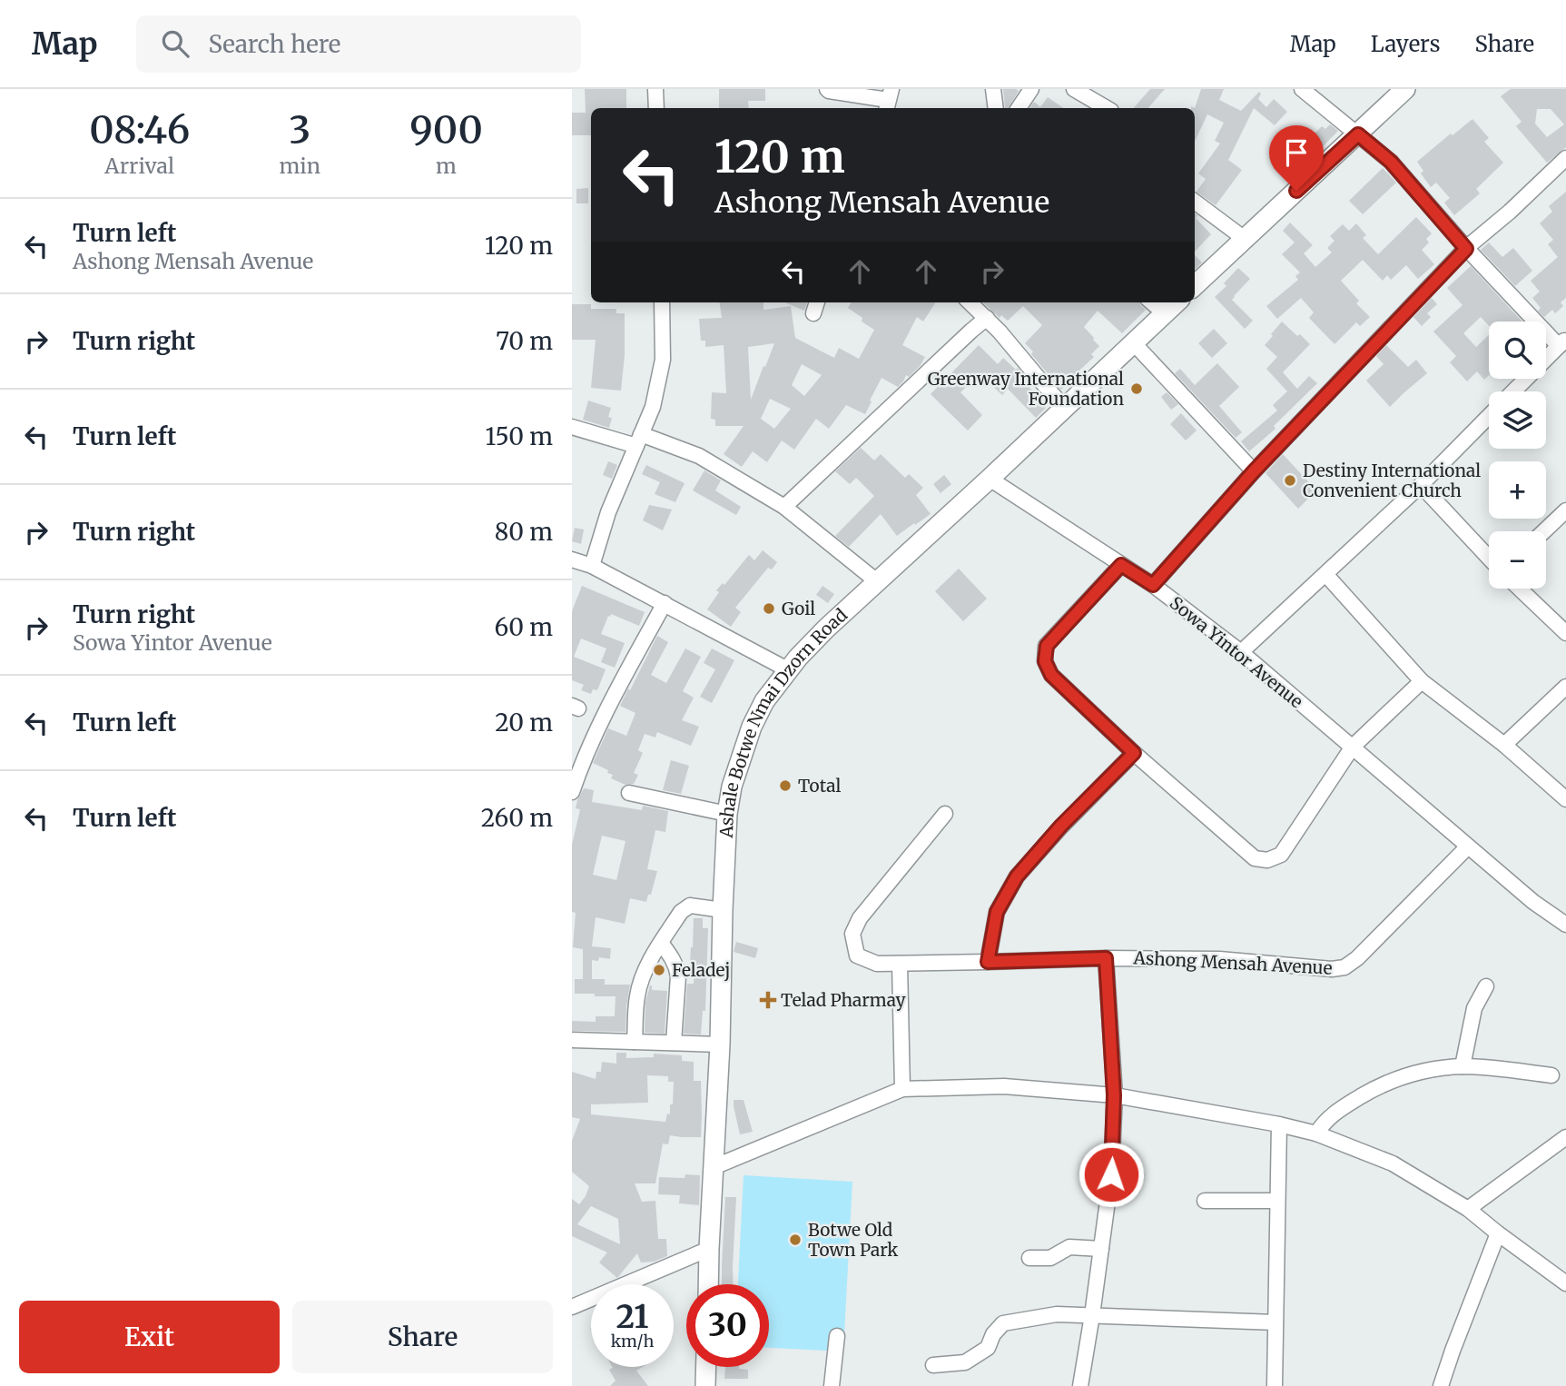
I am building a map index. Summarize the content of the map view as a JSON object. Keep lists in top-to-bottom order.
{
  "streets": {
    "main road": ["Ashale Botwe Nmai Dzorn Road"],
    "street": ["Sowa Yintor Avenue", "Ashong Mensah Avenue"]
  },
  "crossings": [
    ["Sowa Yintor Avenue", "Ashale Botwe Nmai Dzorn Road"],
    ["Sowa Yintor Avenue", "Ashong Mensah Avenue"]
  ],
  "places": {
    "other": [
      "Greenway International Foundation",
      "Destiny International Convenient Church",
      "Goil",
      "Total",
      "Feladej",
      "Botwe Old Town Park"
    ],
    "health": ["Telad Pharmay"]
  },
  "page": {
    "header": "Map",
    "search": "Search here",
    "nav": ["Map", "Layers", "Share"],
    "eta": [
      "08:46",
      "Arrival",
      "3",
      "min",
      "900",
      "m"
    ],
    "turn": ["120 m", "Ashong Mensah Avenue"],
    "list": [
      {
        "name": "Turn left",
        "note": "Ashong Mensah Avenue",
        "value": "120 m"
      },
      {
        "name": "Turn right",
        "value": "70 m"
      },
      {
        "name": "Turn left",
        "value": "150 m"
      },
      {
        "name": "Turn right",
        "value": "80 m"
      },
      {
        "name": "Turn right",
        "note": "Sowa Yintor Avenue",
        "value": "60 m"
      },
      {
        "name": "Turn left",
        "value": "20 m"
      },
      {
        "name": "Turn left",
        "value": "260 m"
      }
    ],
    "map_buttons": ["+", "−"],
    "speed": "21 km/h",
    "limit": "30",
    "buttons": ["Exit", "Share"]
  }
}
